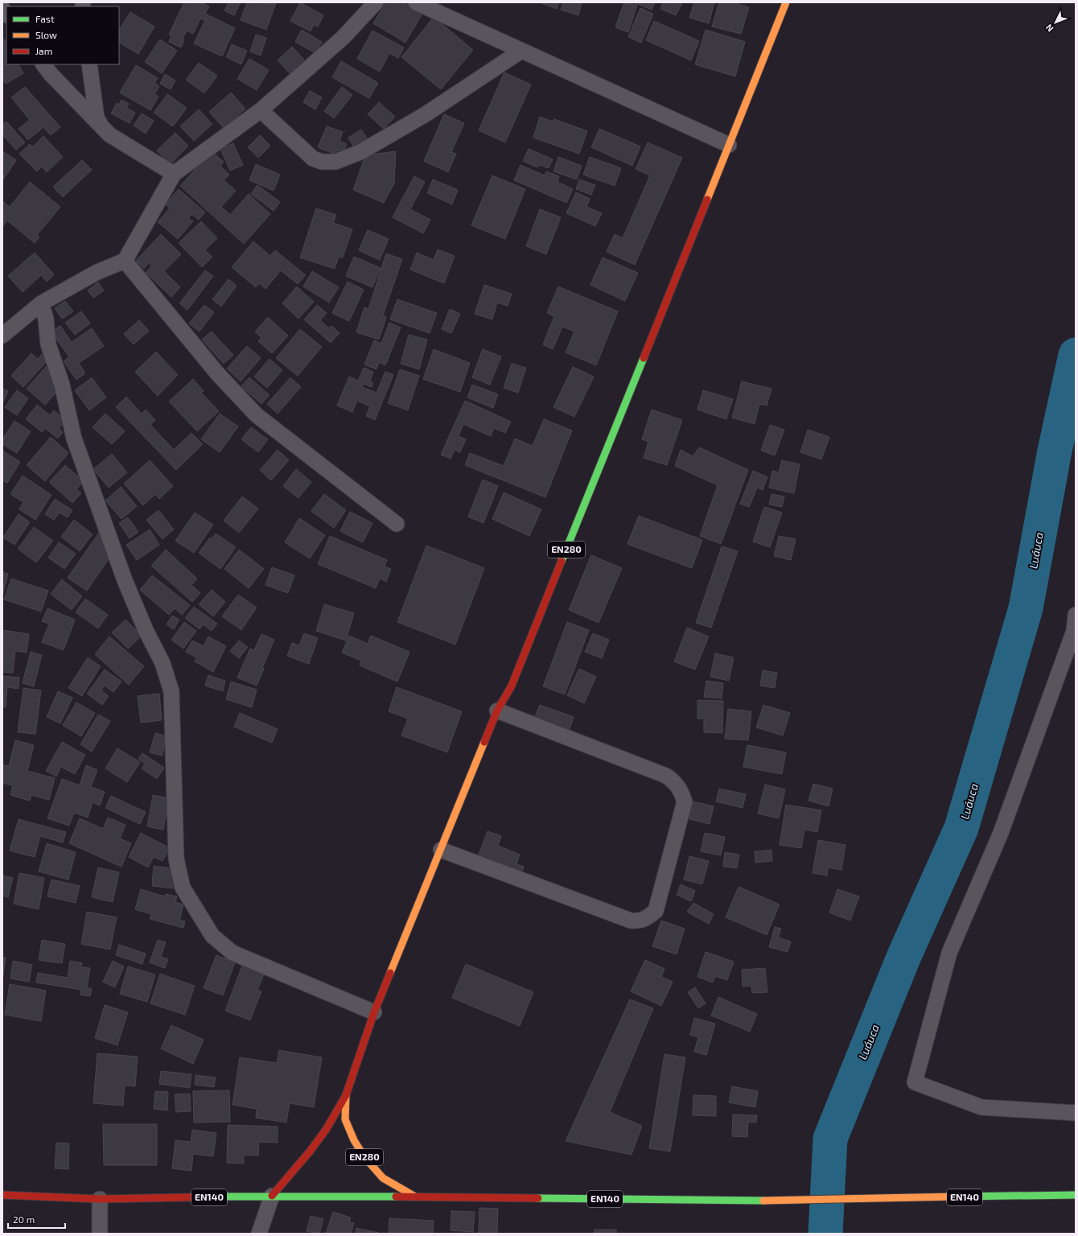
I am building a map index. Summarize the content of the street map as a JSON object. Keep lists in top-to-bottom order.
{
  "streets": {
    "main road": ["EN280", "EN140"]
  },
  "crossings": [
    ["EN280", "EN140"]
  ],
  "water": ["Luáuca"],
  "legend": ["Fast", "Slow", "Jam"],
  "scale_bar": "20 m",
  "north": "bottom left"
}
